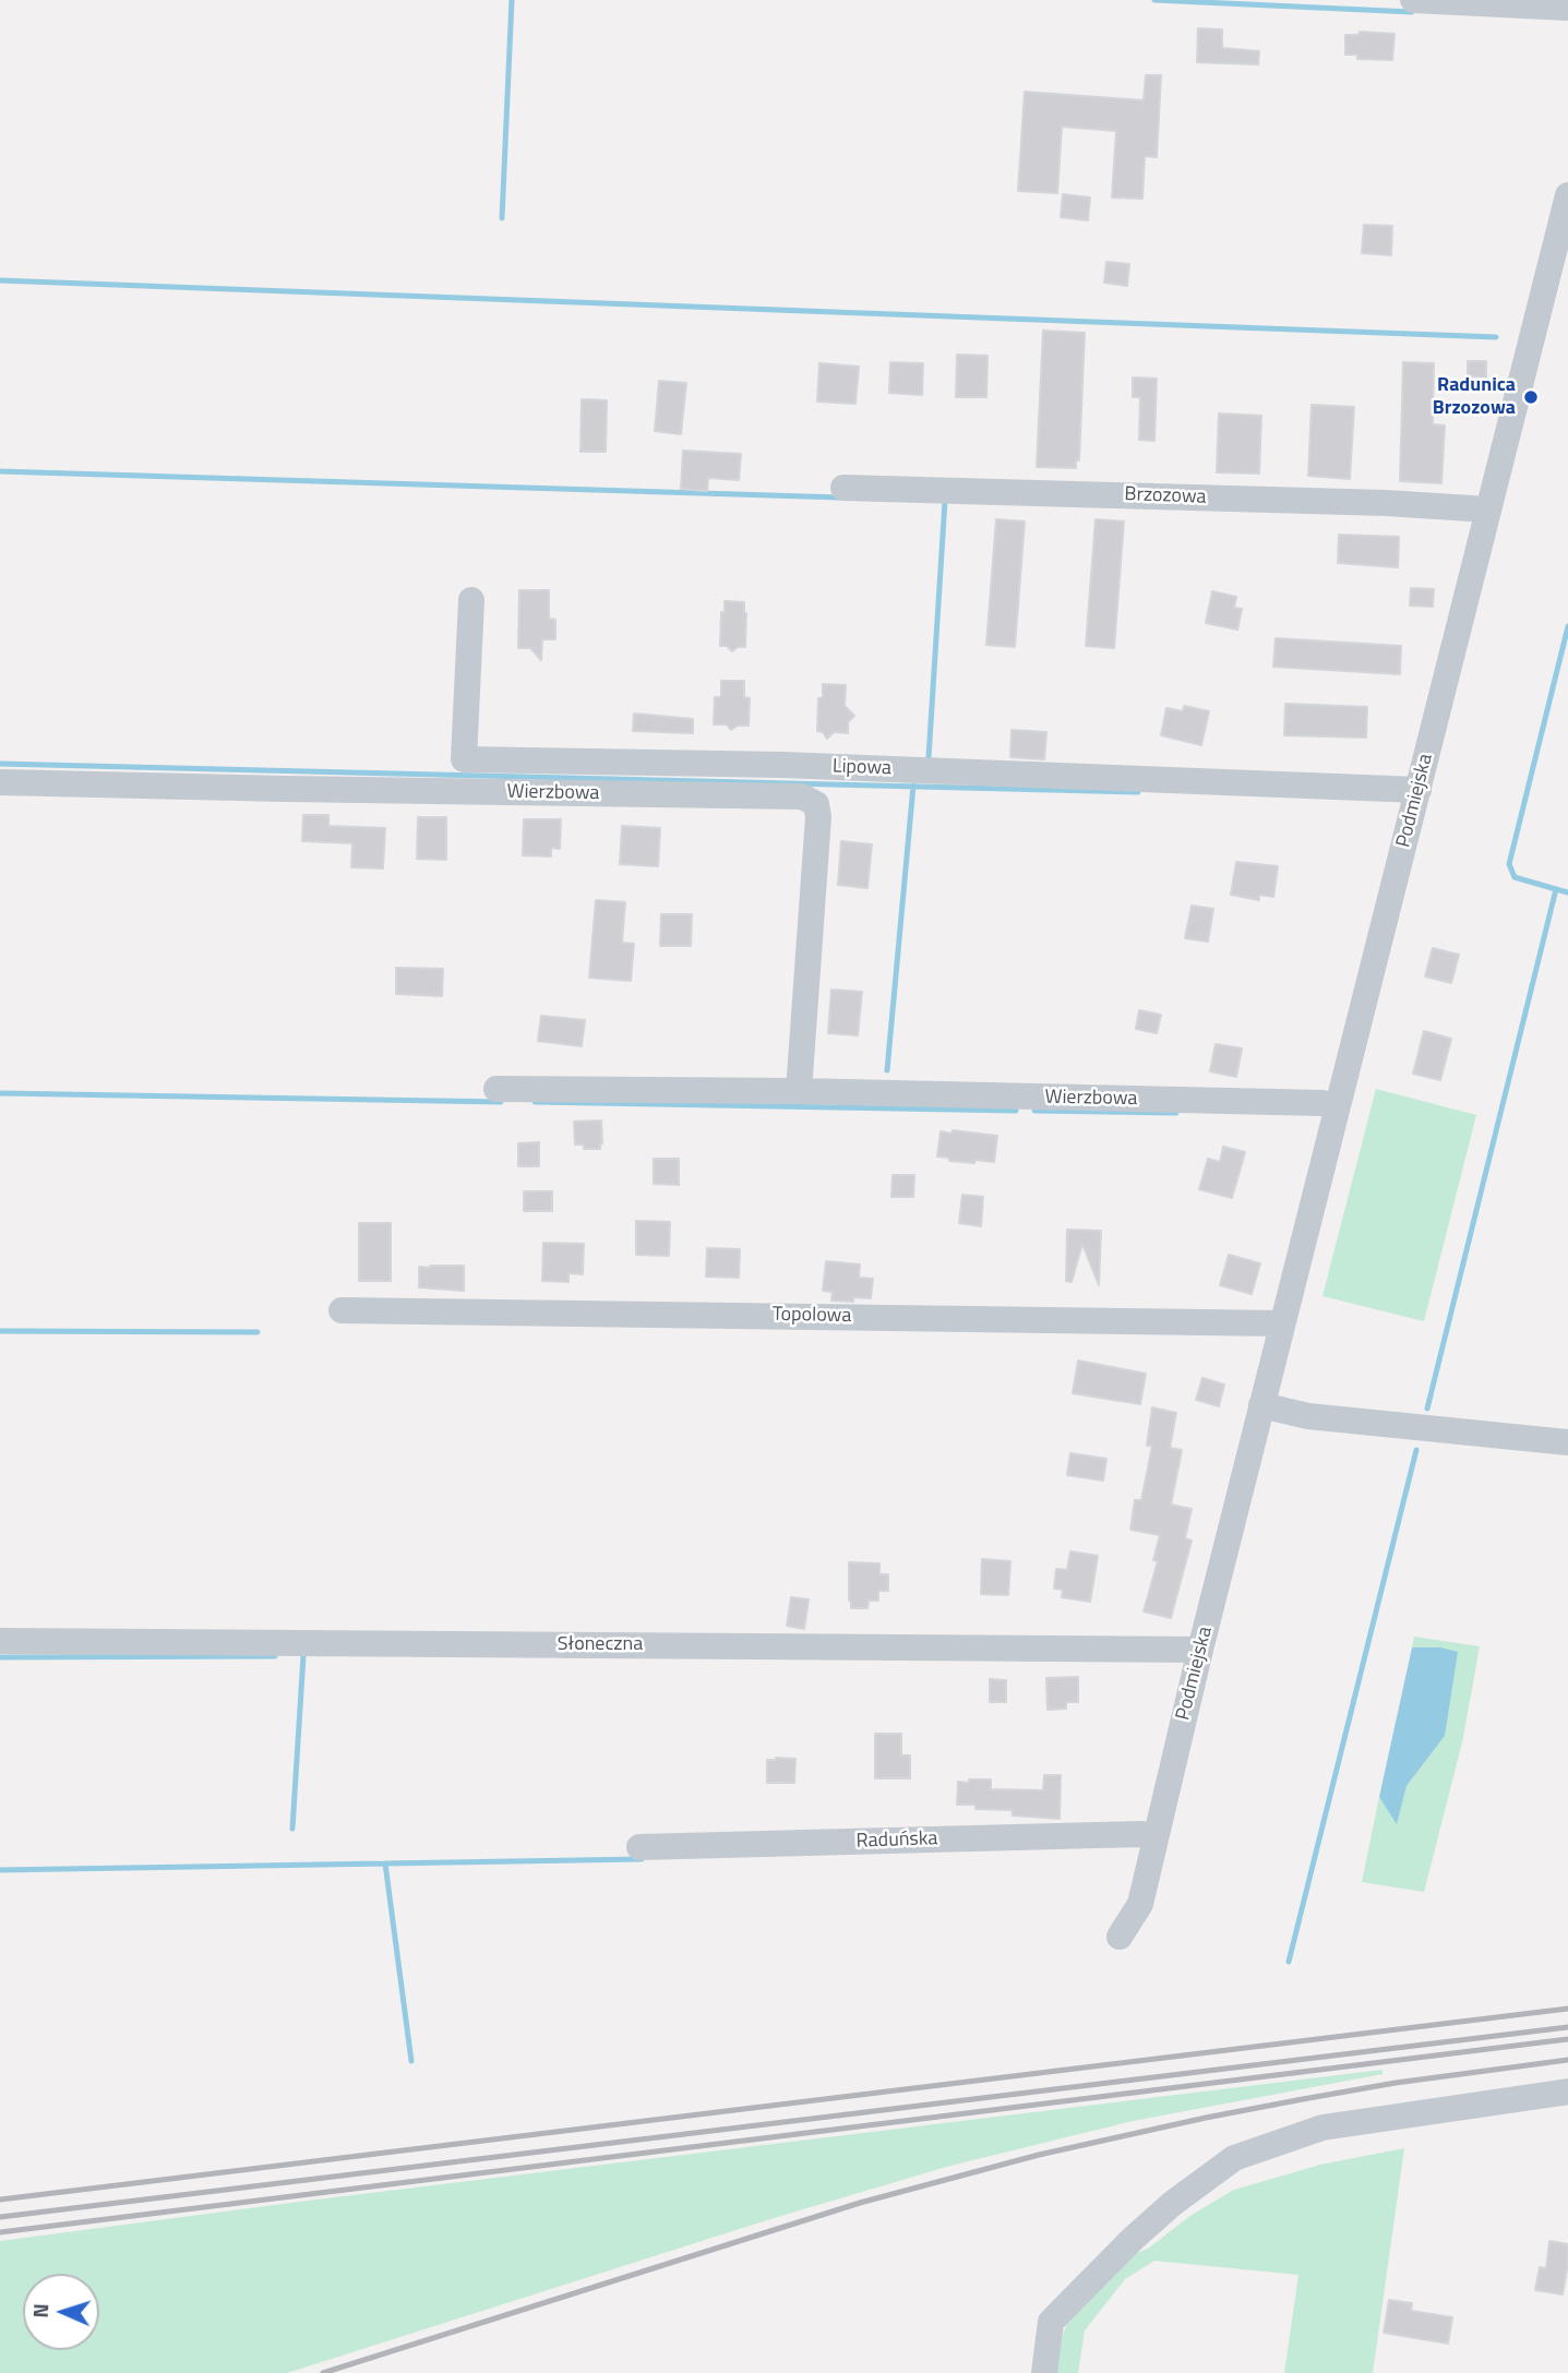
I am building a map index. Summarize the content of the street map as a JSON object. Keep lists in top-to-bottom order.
{
  "streets": {
    "street": [
      "Brzozowa",
      "Lipowa",
      "Wierzbowa",
      "Podmiejska",
      "Topolowa",
      "Słoneczna",
      "Raduńska"
    ]
  },
  "crossings": [
    ["Brzozowa", "Podmiejska"],
    ["Lipowa", "Podmiejska"],
    ["Wierzbowa", "Podmiejska"],
    ["Podmiejska", "Topolowa"],
    ["Podmiejska", "Słoneczna"],
    ["Podmiejska", "Raduńska"]
  ],
  "places": ["Radunica Brzozowa"],
  "north": "left"
}
